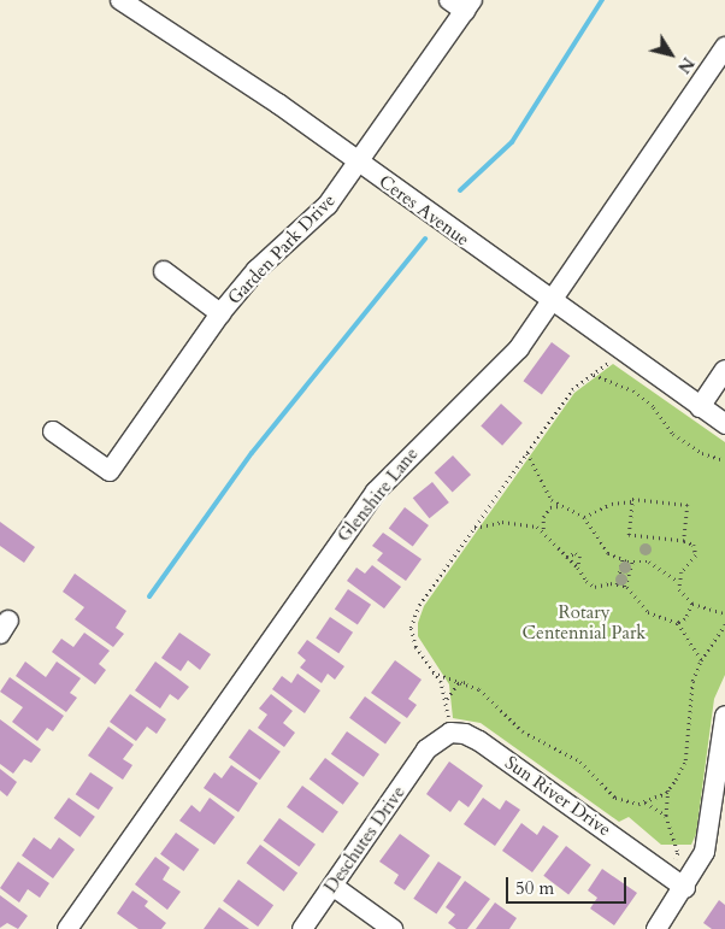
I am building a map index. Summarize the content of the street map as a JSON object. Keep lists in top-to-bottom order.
{
  "streets": {
    "street": [
      "Ceres Avenue",
      "Garden Park Drive",
      "Glenshire Lane",
      "Sun River Drive",
      "Deschutes Drive"
    ]
  },
  "crossings": [
    ["Ceres Avenue", "Garden Park Drive"],
    ["Ceres Avenue", "Glenshire Lane"],
    ["Sun River Drive", "Deschutes Drive"]
  ],
  "parks": ["Rotary Centennial Park"],
  "scale_bar": "50 m",
  "north": "bottom right"
}
